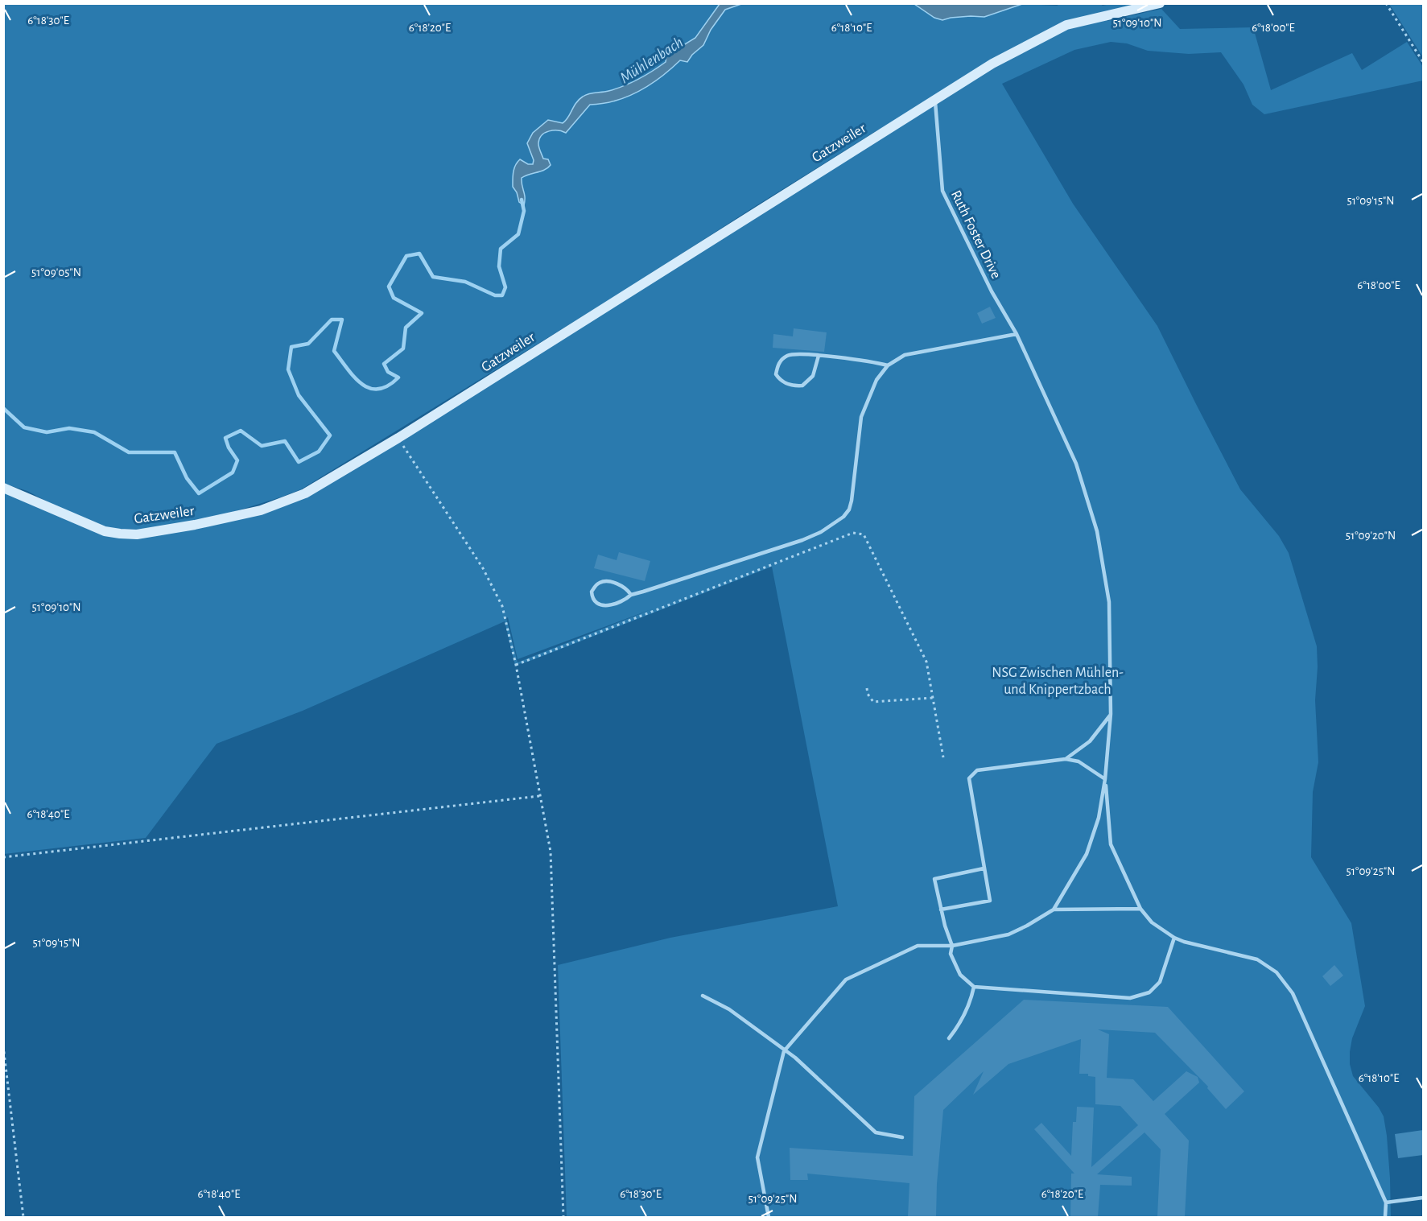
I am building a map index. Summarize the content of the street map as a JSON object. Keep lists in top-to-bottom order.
{
  "streets": {
    "street": ["Gatzweiler"],
    "lane": ["Ruth Foster Drive"]
  },
  "crossings": [
    ["Gatzweiler", "Ruth Foster Drive"]
  ],
  "water": ["Mühlenbach"],
  "parks": ["NSG Zwischen Mühlen- und Knippertzbach"],
  "coordinates": [
    "6°18'30\"E",
    "51°09'10\"N",
    "6°18'10\"E",
    "6°18'00\"E",
    "6°18'20\"E",
    "51°09'15\"N",
    "51°09'05\"N",
    "51°09'20\"N",
    "6°18'40\"E",
    "51°09'25\"N"
  ]
}
